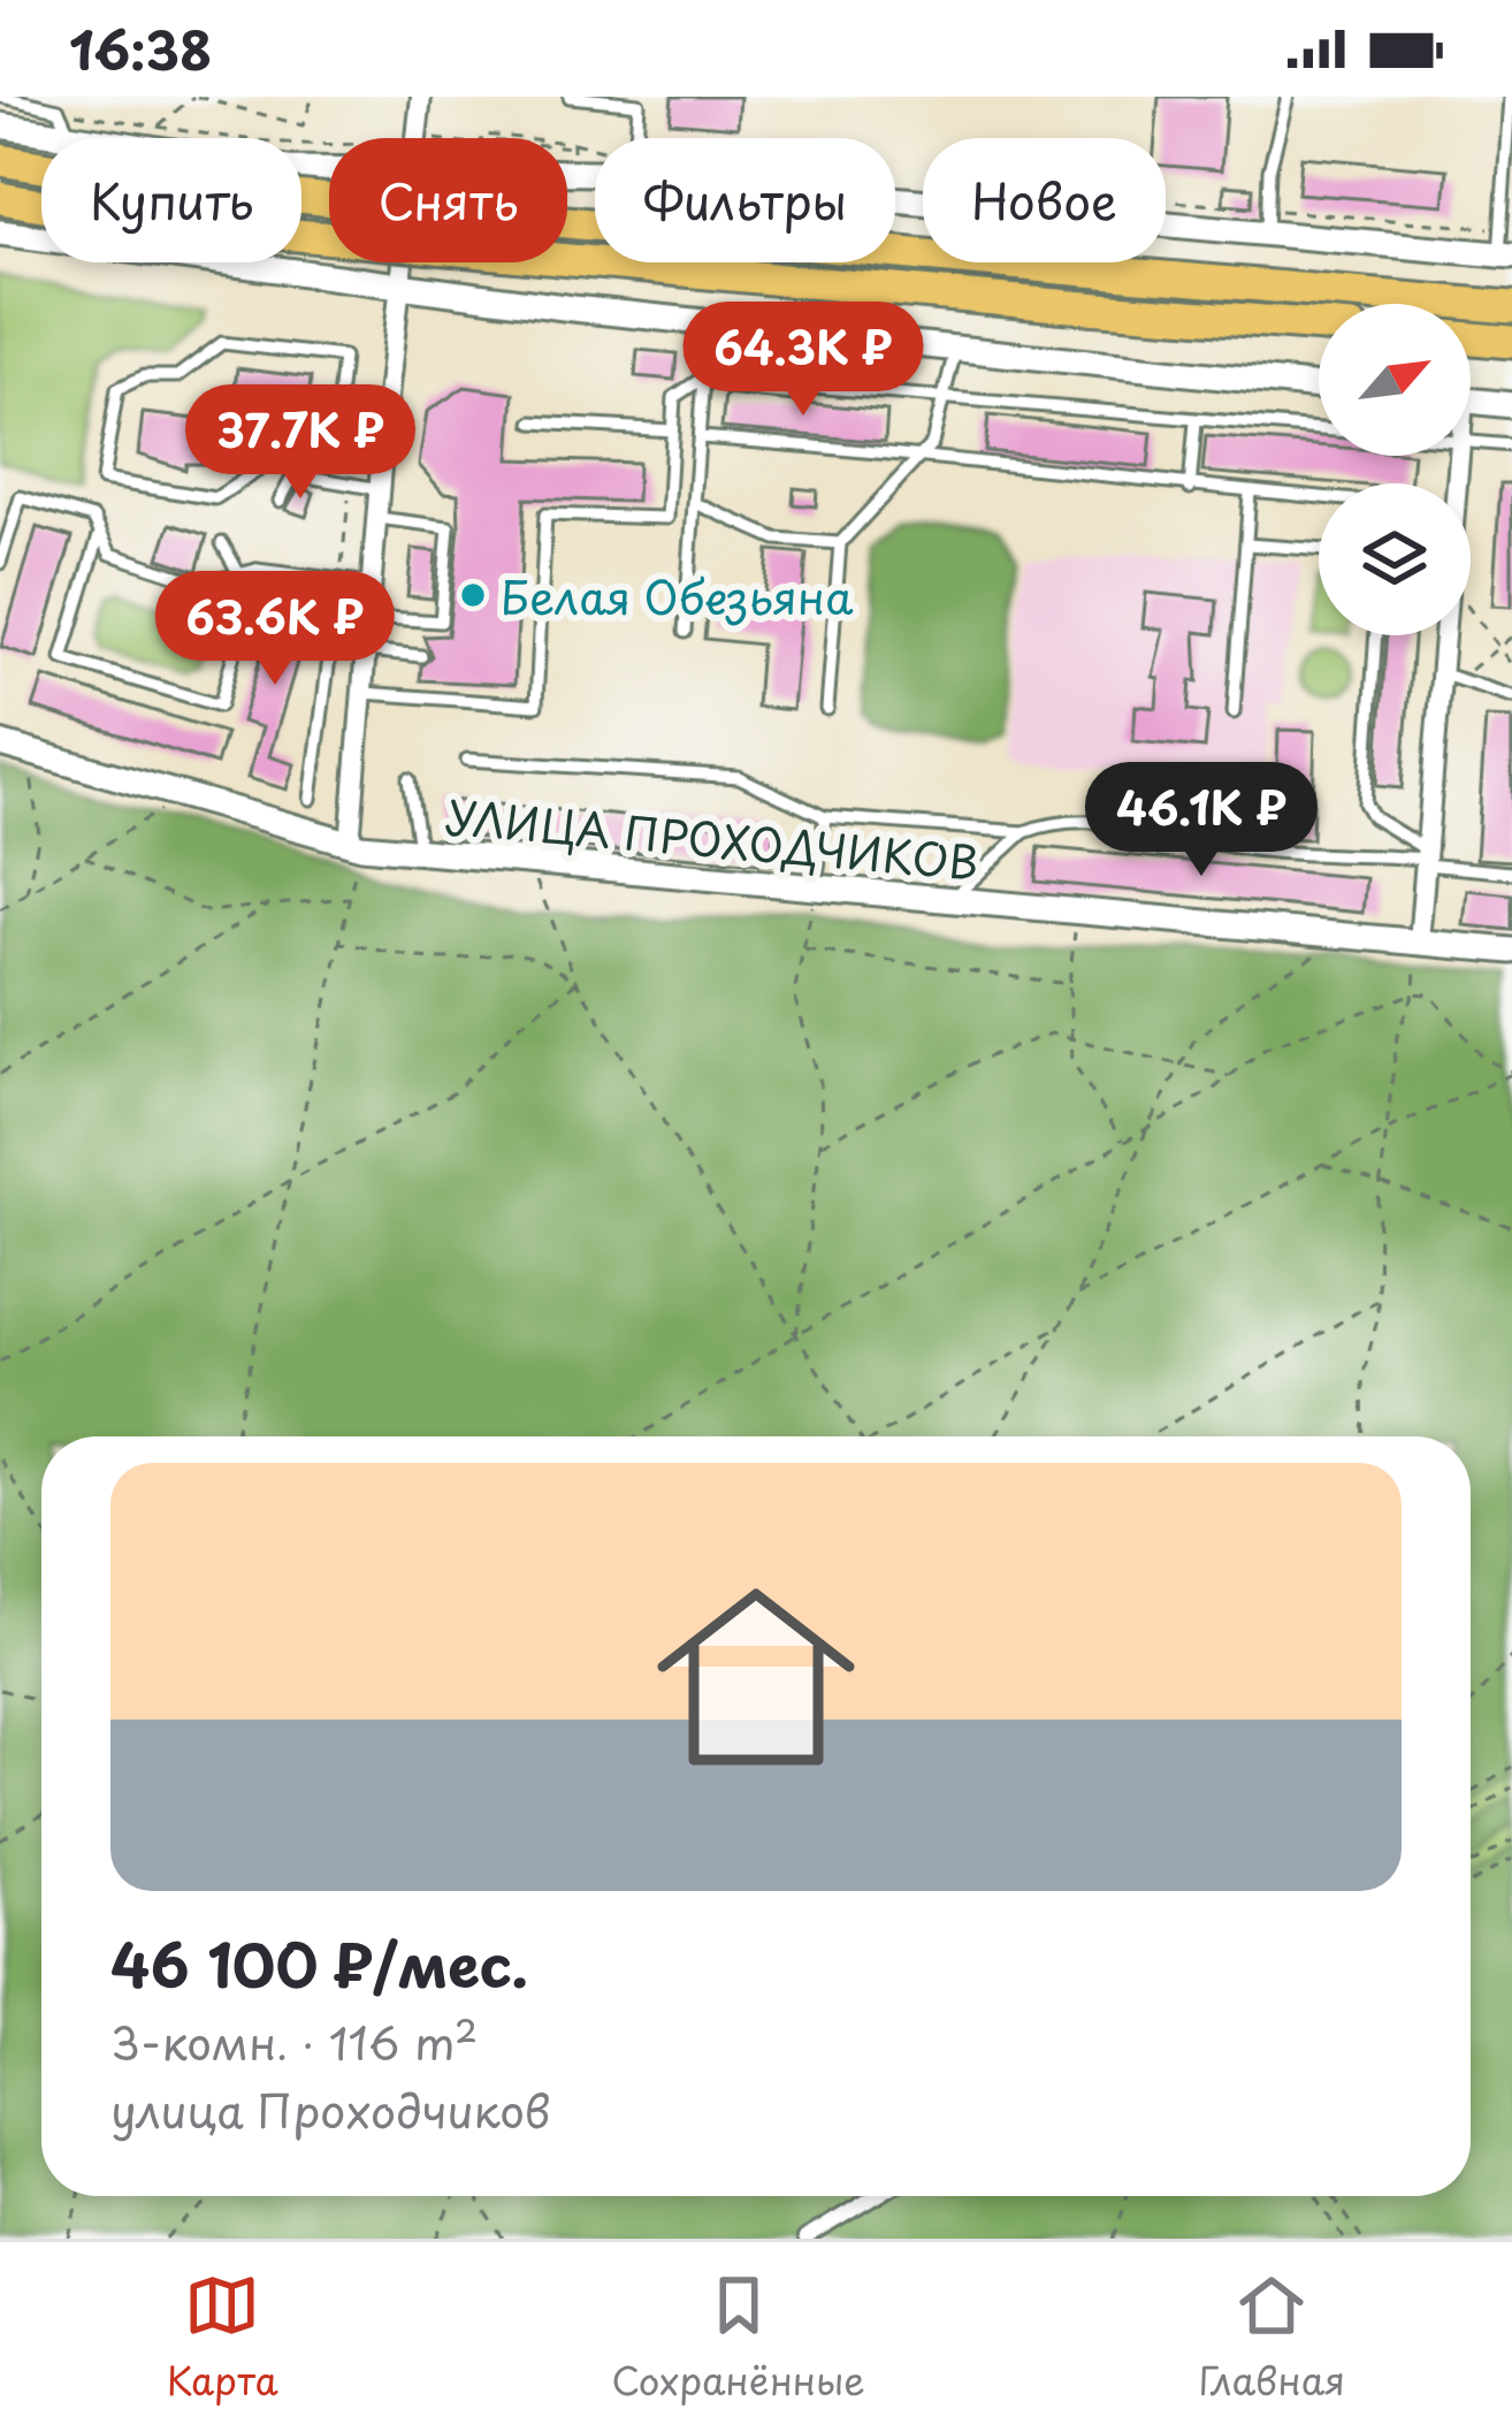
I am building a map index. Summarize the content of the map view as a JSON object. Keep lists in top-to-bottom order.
{
  "streets": {
    "street": ["УЛИЦА ПРОХОДЧИКОВ"]
  },
  "places": ["Белая Обезьяна"],
  "north": "top right",
  "page": {
    "status": "16:38",
    "chip": [
      "Купить",
      "Снять",
      "Фильтры",
      "Новое"
    ],
    "price": [
      "64.3K ₽",
      "37.7K ₽",
      "63.6K ₽",
      "46.1K ₽"
    ],
    "list": [
      {
        "name": "46 100 ₽/мес.",
        "note": "3-комн. · 116 m² · улица Проходчиков"
      }
    ],
    "tabs": ["Карта", "Сохранённые", "Главная"]
  }
}
